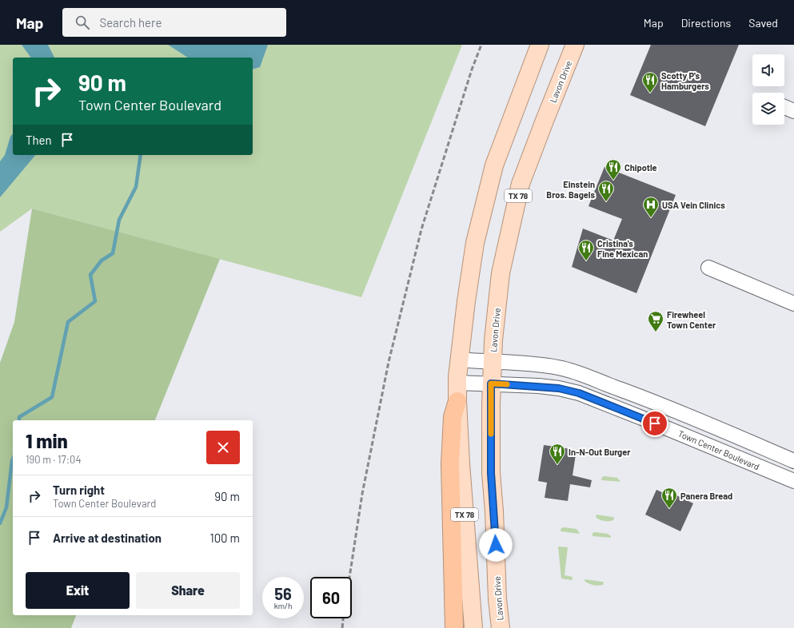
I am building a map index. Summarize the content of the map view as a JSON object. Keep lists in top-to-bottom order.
{
  "streets": {
    "main road": ["Lavon Drive", "TX 78"],
    "street": ["Town Center Boulevard"]
  },
  "crossings": [
    ["Lavon Drive", "Town Center Boulevard"],
    ["TX 78", "Town Center Boulevard"]
  ],
  "places": {
    "restaurant": [
      "Scotty P's Hamburgers",
      "Chipotle",
      "Einstein Bros. Bagels",
      "Cristina's Fine Mexican",
      "In-N-Out Burger",
      "Panera Bread"
    ],
    "hospital": ["USA Vein Clinics"],
    "supermarket": ["Firewheel Town Center"]
  },
  "page": {
    "header": "Map",
    "search": "Search here",
    "nav": ["Map", "Directions", "Saved"],
    "turn": ["90 m", "Town Center Boulevard"],
    "then": "Then",
    "heading": ["1 min", "190 m · 17:04"],
    "list": [
      {
        "name": "Turn right",
        "note": "Town Center Boulevard",
        "value": "90 m"
      },
      {
        "name": "Arrive at destination",
        "value": "100 m"
      }
    ],
    "buttons": ["Exit", "Share"],
    "speed": "56 km/h",
    "limit": "60"
  }
}
